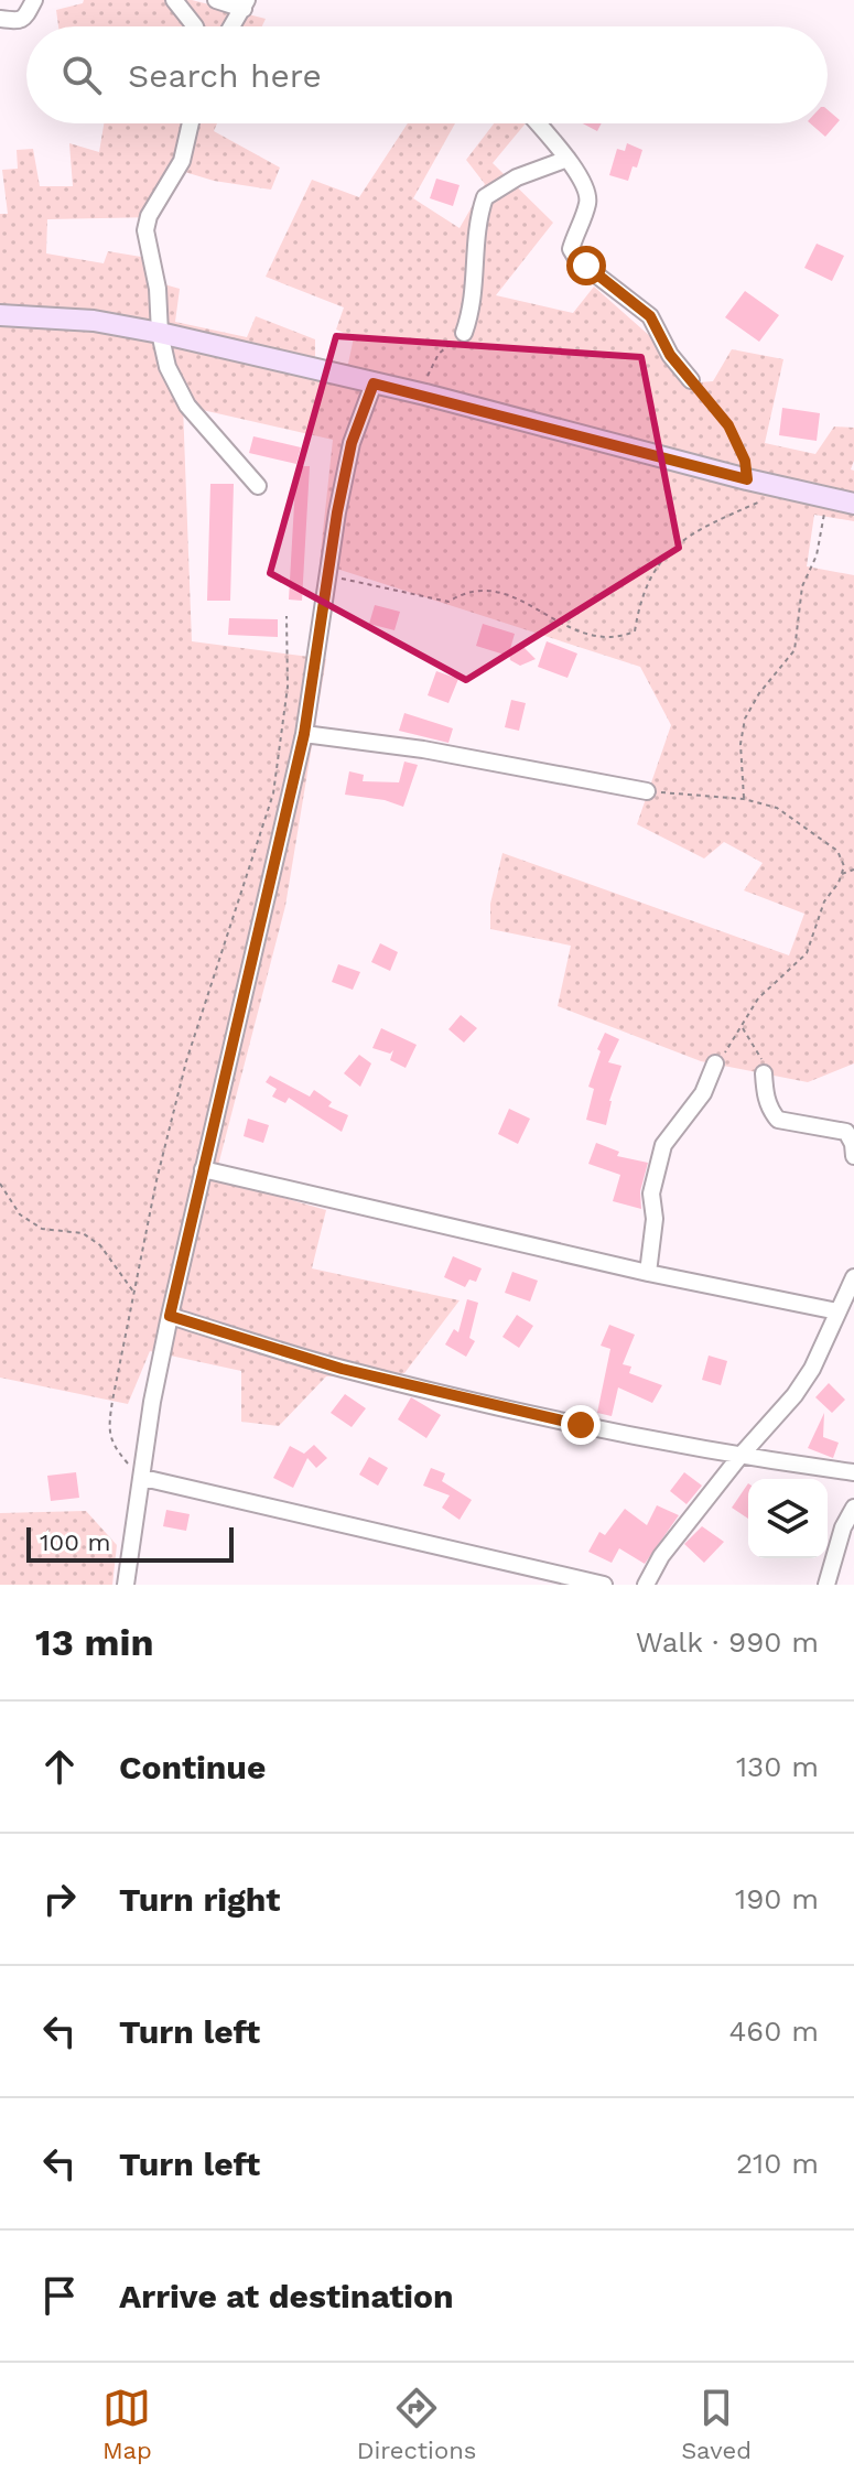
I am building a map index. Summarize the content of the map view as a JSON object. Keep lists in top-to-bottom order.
{
  "scale_bar": "100 m",
  "page": {
    "search": "Search here",
    "scale": "100 m",
    "heading": ["13 min", "Walk · 990 m"],
    "list": [
      ["Continue", "130 m"],
      ["Turn right", "190 m"],
      ["Turn left", "460 m"],
      ["Turn left", "210 m"],
      "Arrive at destination"
    ],
    "nav": ["Map", "Directions", "Saved"]
  }
}
